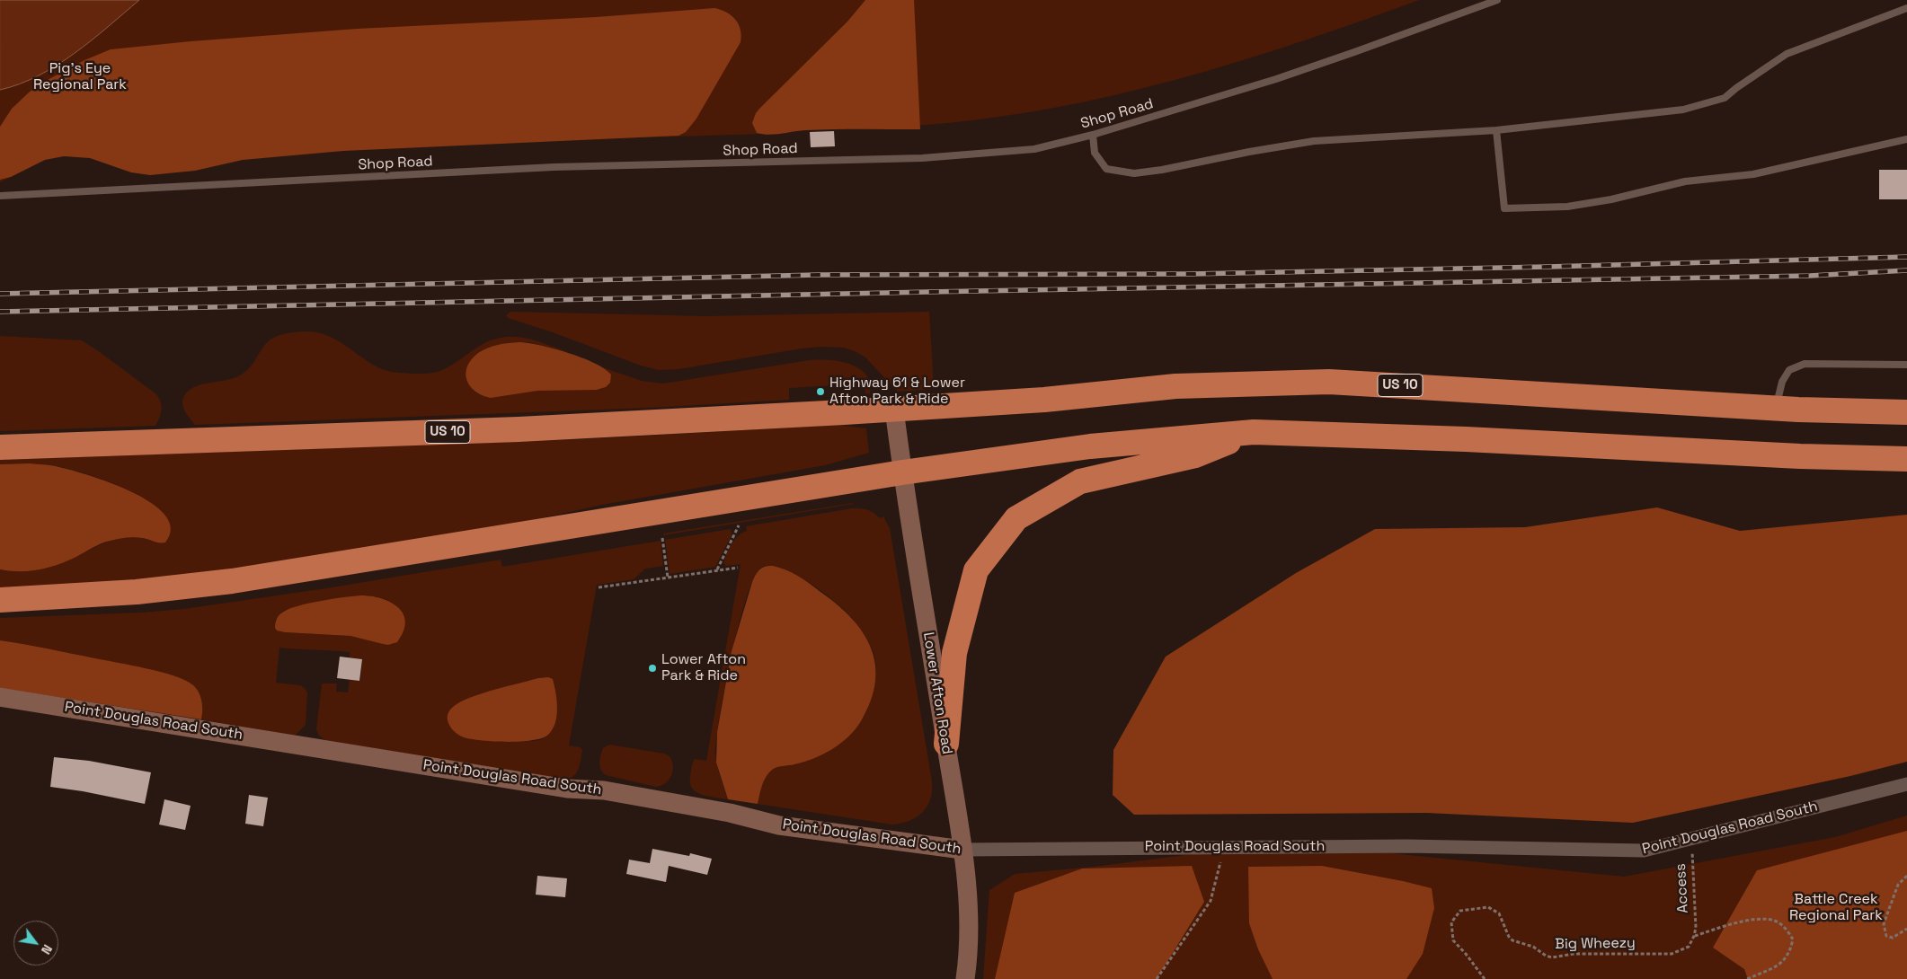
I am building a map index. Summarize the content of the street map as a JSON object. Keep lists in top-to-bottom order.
{
  "streets": {
    "highway": ["US 10"],
    "street": ["Lower Afton Road", "Point Douglas Road South"],
    "lane": ["Shop Road"],
    "path": ["Access", "Big Wheezy"]
  },
  "crossings": [
    ["US 10", "Lower Afton Road"],
    ["Lower Afton Road", "Point Douglas Road South"],
    ["Point Douglas Road South", "Access"],
    ["Access", "Big Wheezy"]
  ],
  "parks": ["Pig's Eye Regional Park", "Battle Creek Regional Park"],
  "places": ["Highway 61 & Lower Afton Park & Ride", "Lower Afton Park & Ride"],
  "north": "bottom right"
}
